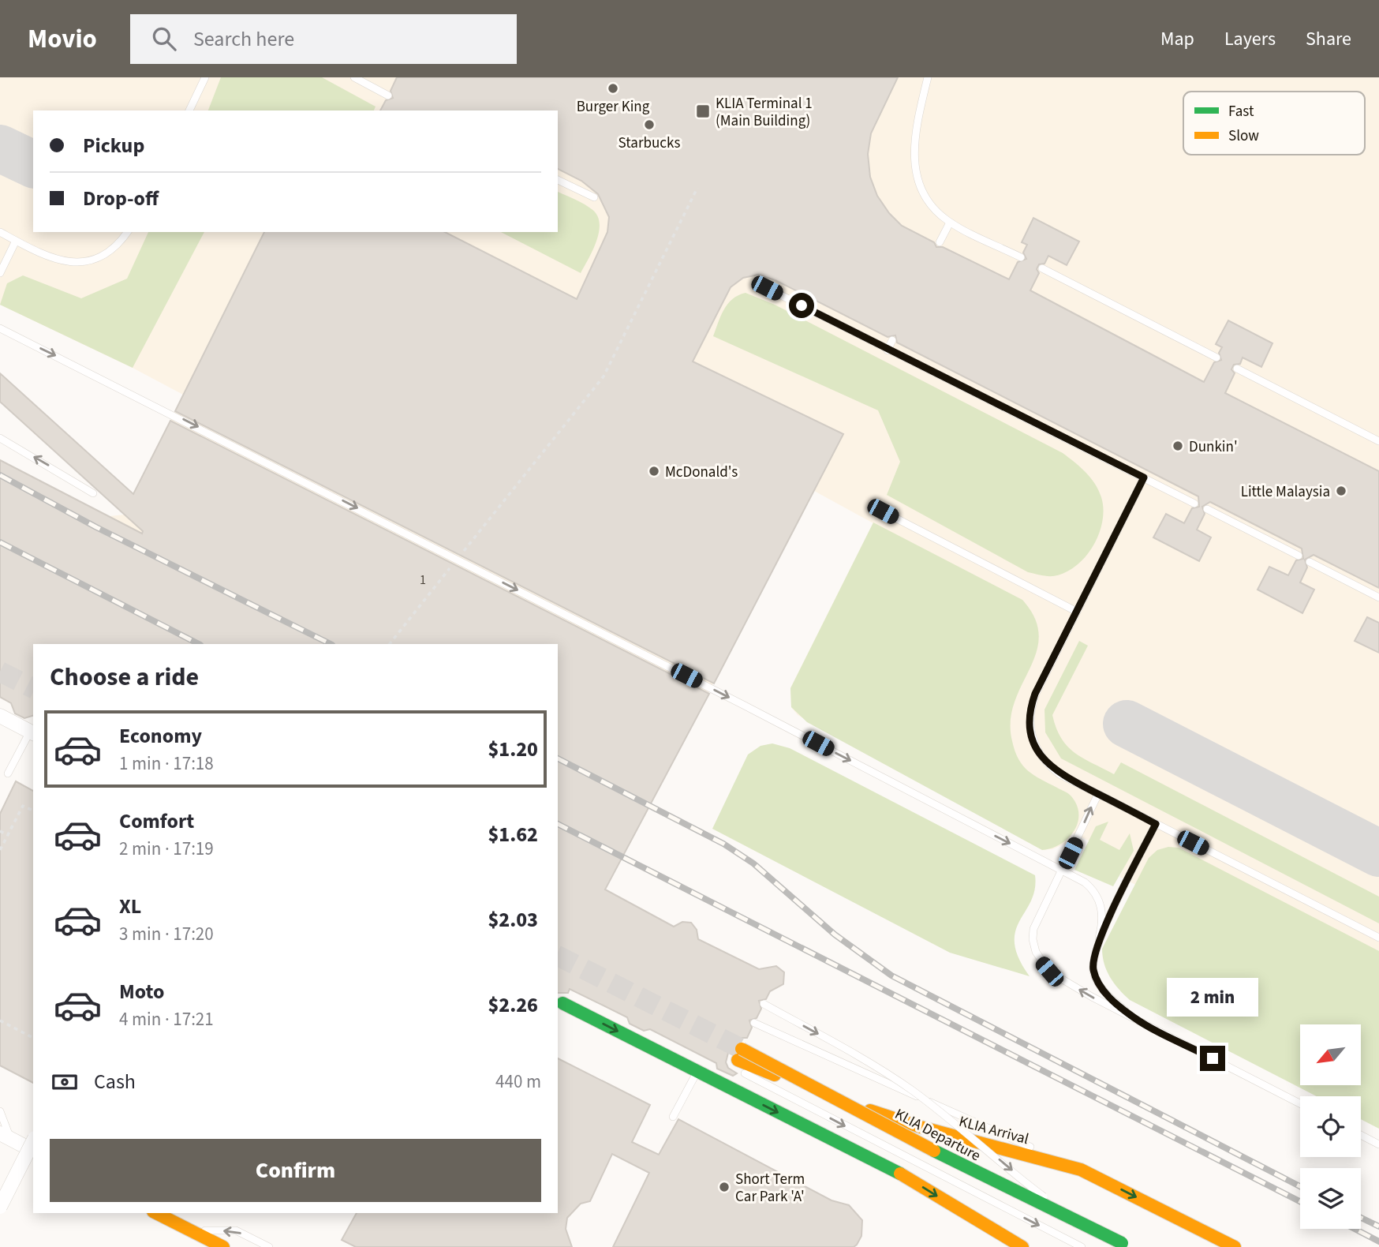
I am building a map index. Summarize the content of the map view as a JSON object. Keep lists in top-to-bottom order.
{
  "streets": {
    "main road": ["KLIA Arrival", "KLIA Departure"]
  },
  "crossings": [
    ["KLIA Arrival", "KLIA Departure"]
  ],
  "places": {
    "other": [
      "Burger King",
      "Starbucks",
      "Dunkin'",
      "McDonald's",
      "Little Malaysia",
      "Short Term Car Park 'A'"
    ],
    "transit": ["KLIA Terminal 1 (Main Building)"]
  },
  "house_numbers": ["1"],
  "legend": ["Fast", "Slow"],
  "north": "bottom left",
  "page": {
    "header": "Movio",
    "search": "Search here",
    "nav": ["Map", "Layers", "Share"],
    "banner": ["Pickup", "Drop-off"],
    "heading": "Choose a ride",
    "list": [
      {
        "name": "Economy",
        "note": "1 min · 17:18",
        "value": "$1.20"
      },
      {
        "name": "Comfort",
        "note": "2 min · 17:19",
        "value": "$1.62"
      },
      {
        "name": "XL",
        "note": "3 min · 17:20",
        "value": "$2.03"
      },
      {
        "name": "Moto",
        "note": "4 min · 17:21",
        "value": "$2.26"
      }
    ],
    "bubble": "2 min",
    "pay": ["Cash", "440 m"],
    "buttons": "Confirm"
  }
}
